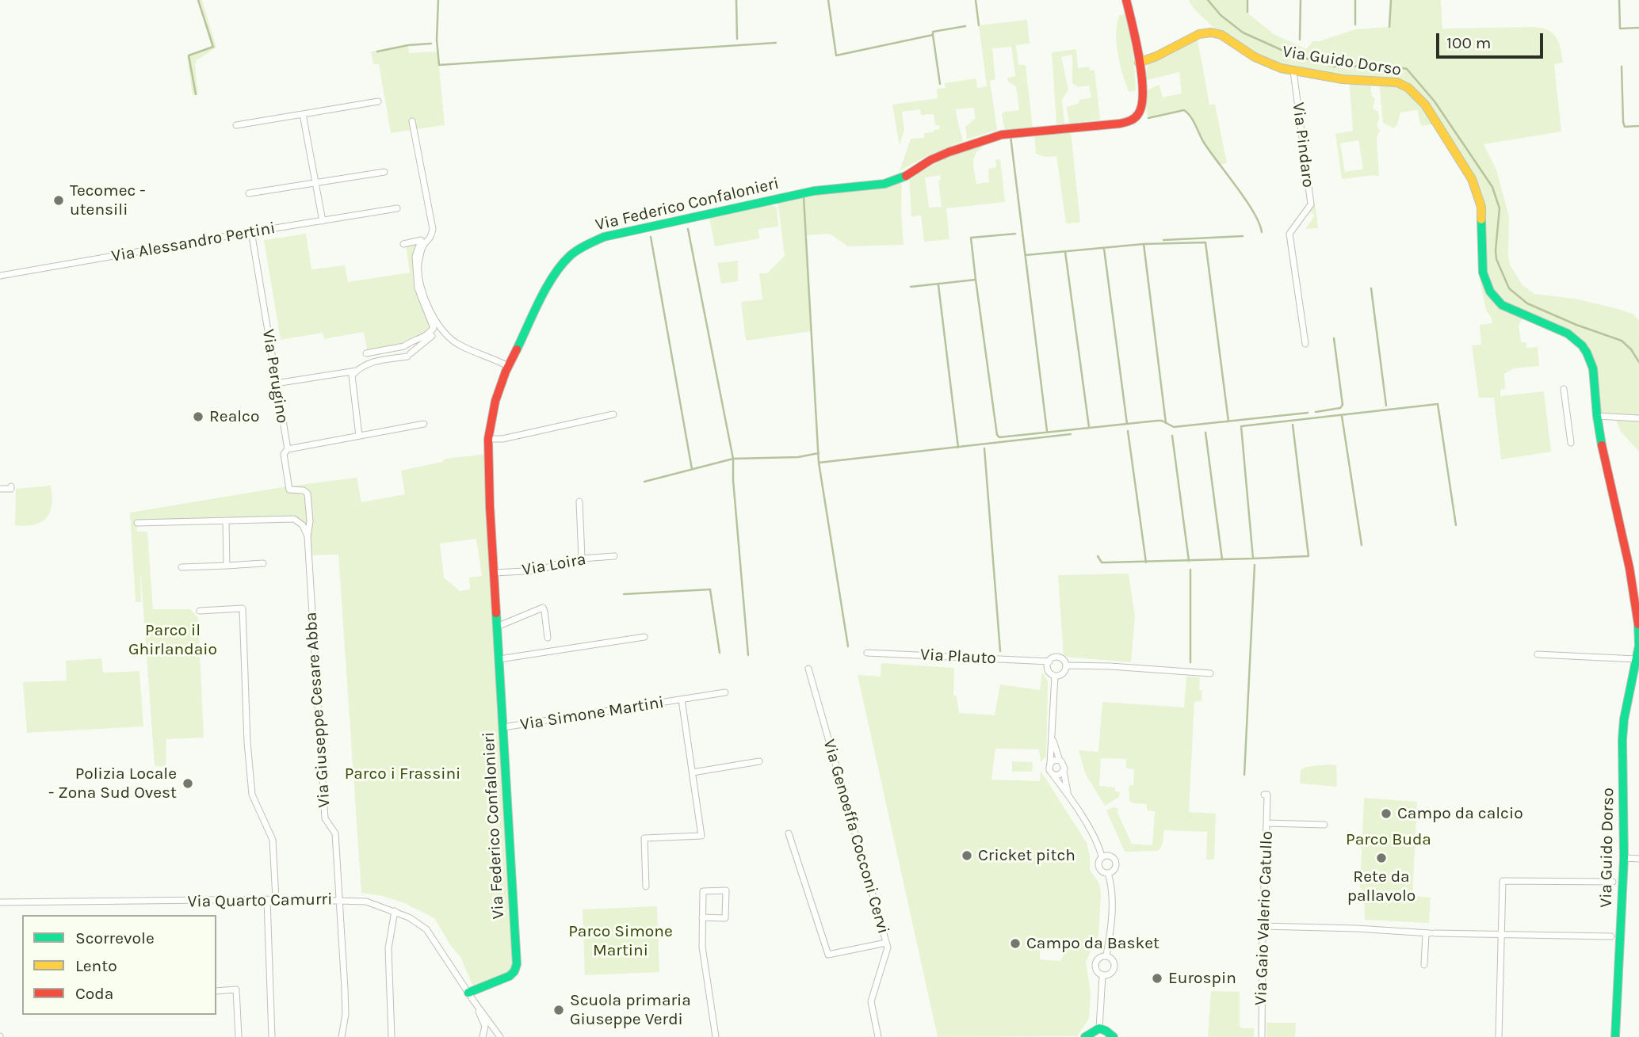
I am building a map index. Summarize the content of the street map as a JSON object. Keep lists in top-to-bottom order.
{
  "streets": {
    "street": [
      "Via Guido Dorso",
      "Via Pindaro",
      "Via Federico Confalonieri",
      "Via Alessandro Pertini",
      "Via Perugino",
      "Via Loira",
      "Via Plauto",
      "Via Giuseppe Cesare Abba",
      "Via Simone Martini",
      "Via Genoeffa Cocconi Cervi",
      "Via Quarto Camurri",
      "Via Gaio Valerio Catullo"
    ]
  },
  "crossings": [
    ["Via Guido Dorso", "Via Pindaro"],
    ["Via Guido Dorso", "Via Federico Confalonieri"],
    ["Via Federico Confalonieri", "Via Loira"],
    ["Via Federico Confalonieri", "Via Simone Martini"],
    ["Via Federico Confalonieri", "Via Quarto Camurri"],
    ["Via Alessandro Pertini", "Via Perugino"],
    ["Via Perugino", "Via Giuseppe Cesare Abba"],
    ["Via Giuseppe Cesare Abba", "Via Quarto Camurri"]
  ],
  "parks": [
    "Parco il Ghirlandaio",
    "Parco i Frassini",
    "Parco Buda",
    "Parco Simone Martini"
  ],
  "places": [
    "Tecomec - utensili",
    "Realco",
    "Polizia Locale - Zona Sud Ovest",
    "Campo da calcio",
    "Cricket pitch",
    "Rete da pallavolo",
    "Campo da Basket",
    "Eurospin",
    "Scuola primaria Giuseppe Verdi"
  ],
  "legend": ["Scorrevole", "Lento", "Coda"],
  "scale_bar": "100 m"
}
